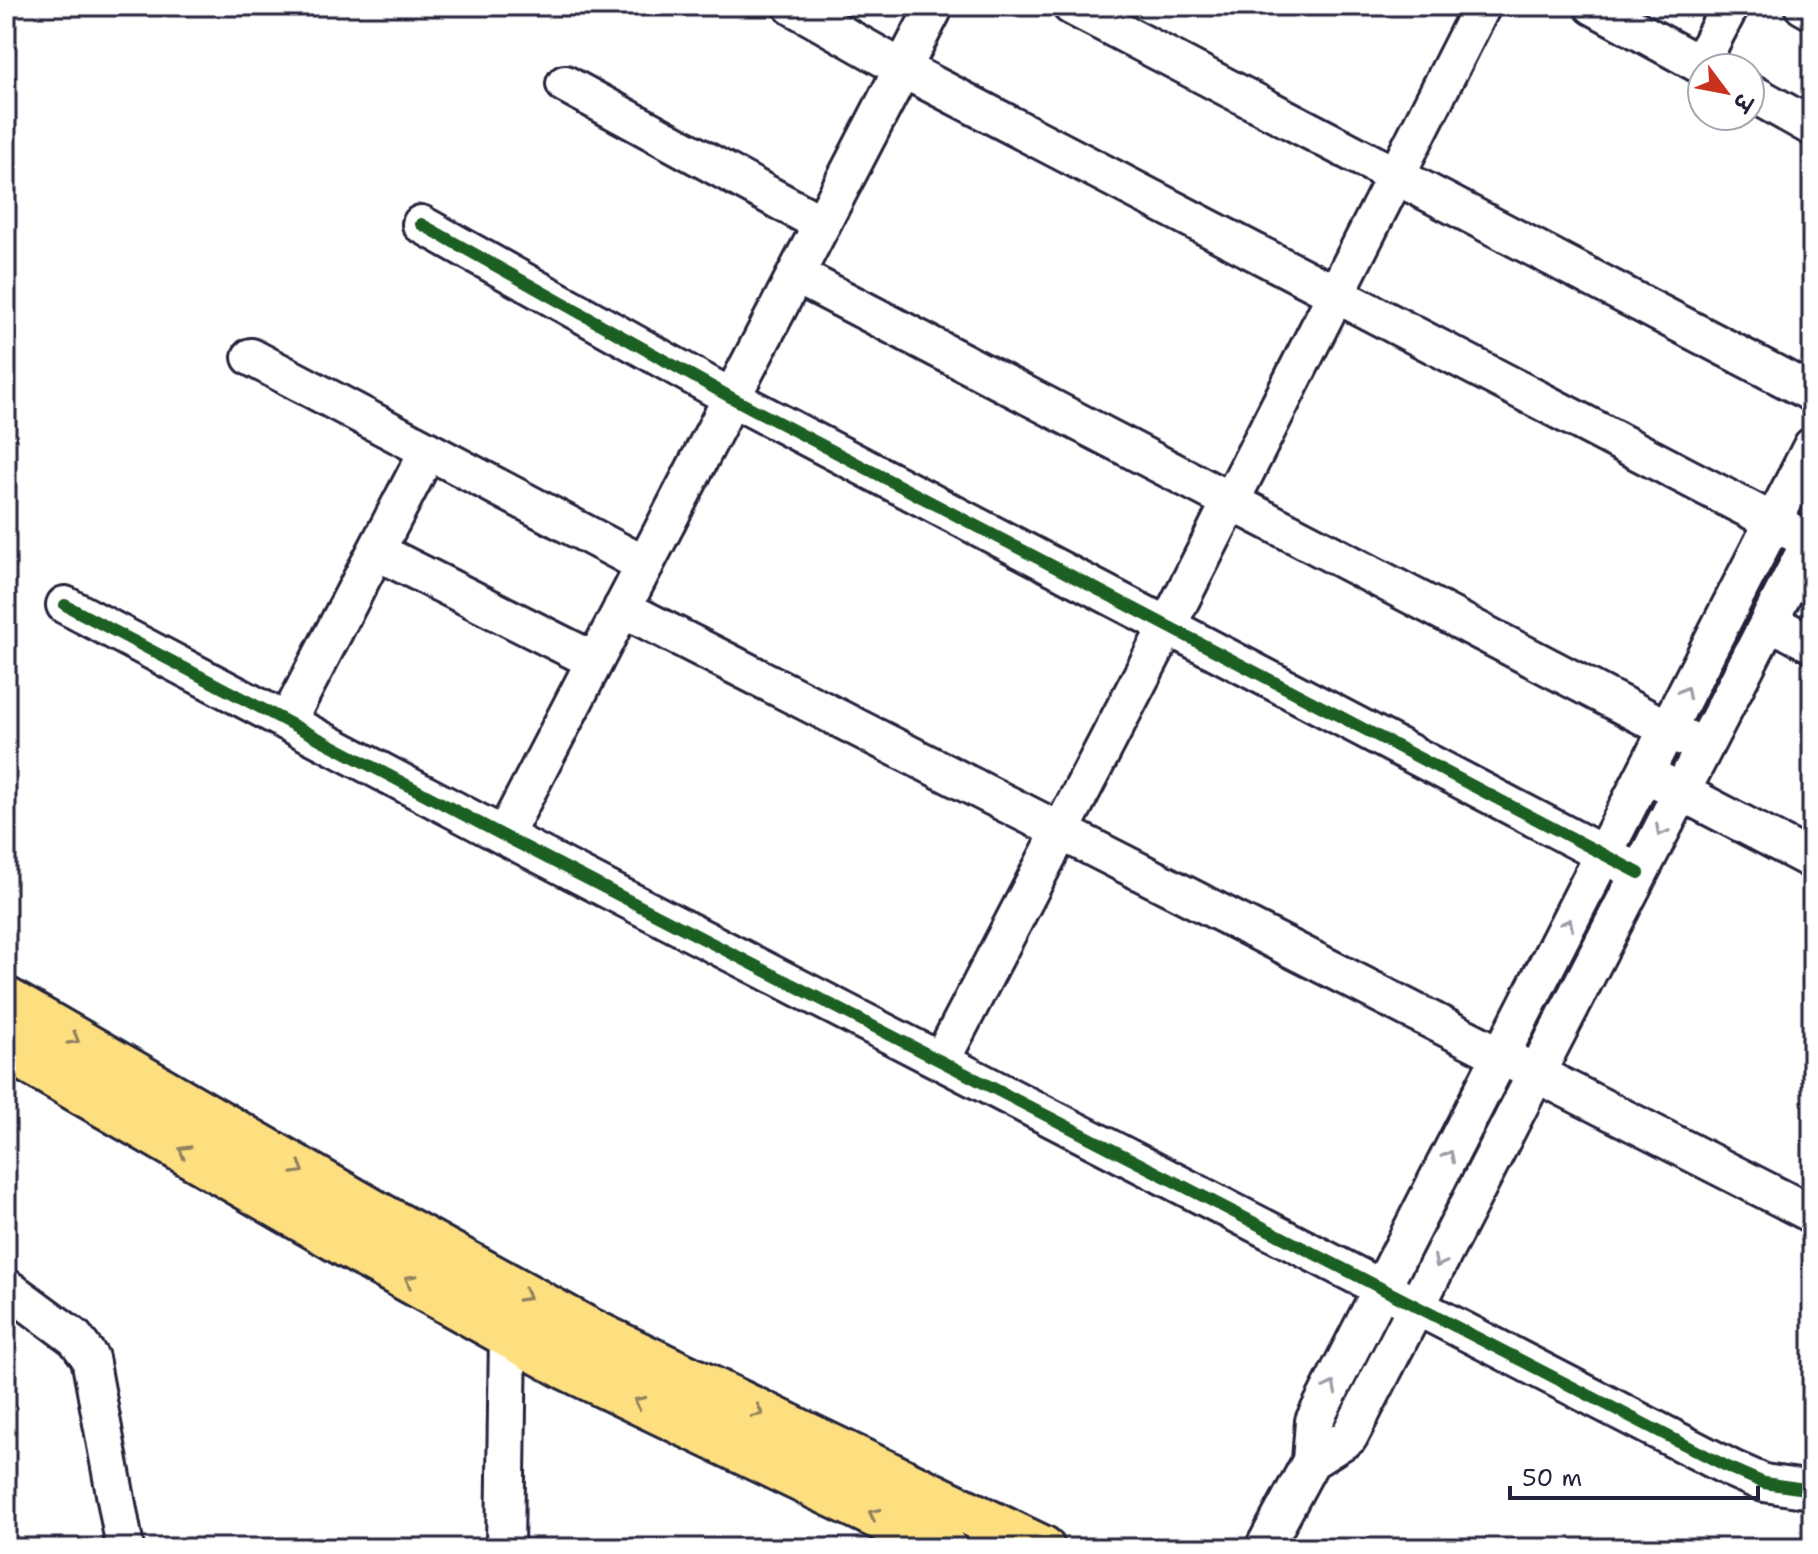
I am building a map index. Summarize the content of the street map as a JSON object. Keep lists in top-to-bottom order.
{
  "scale_bar": "50 m",
  "north": "bottom right"
}
